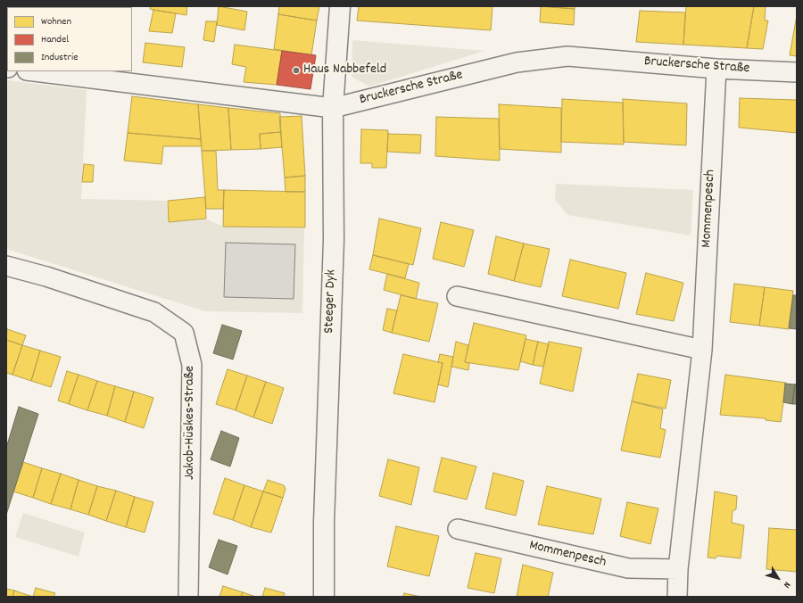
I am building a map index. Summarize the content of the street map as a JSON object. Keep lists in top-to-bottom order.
{
  "streets": {
    "street": [
      "Bruckersche Straße",
      "Mommenpesch",
      "Steeger Dyk",
      "Jakob-Hüskes-Straße"
    ]
  },
  "crossings": [
    ["Bruckersche Straße", "Mommenpesch"],
    ["Bruckersche Straße", "Steeger Dyk"]
  ],
  "places": ["Haus Nabbefeld"],
  "legend": ["Wohnen", "Handel", "Industrie"],
  "north": "bottom right"
}
